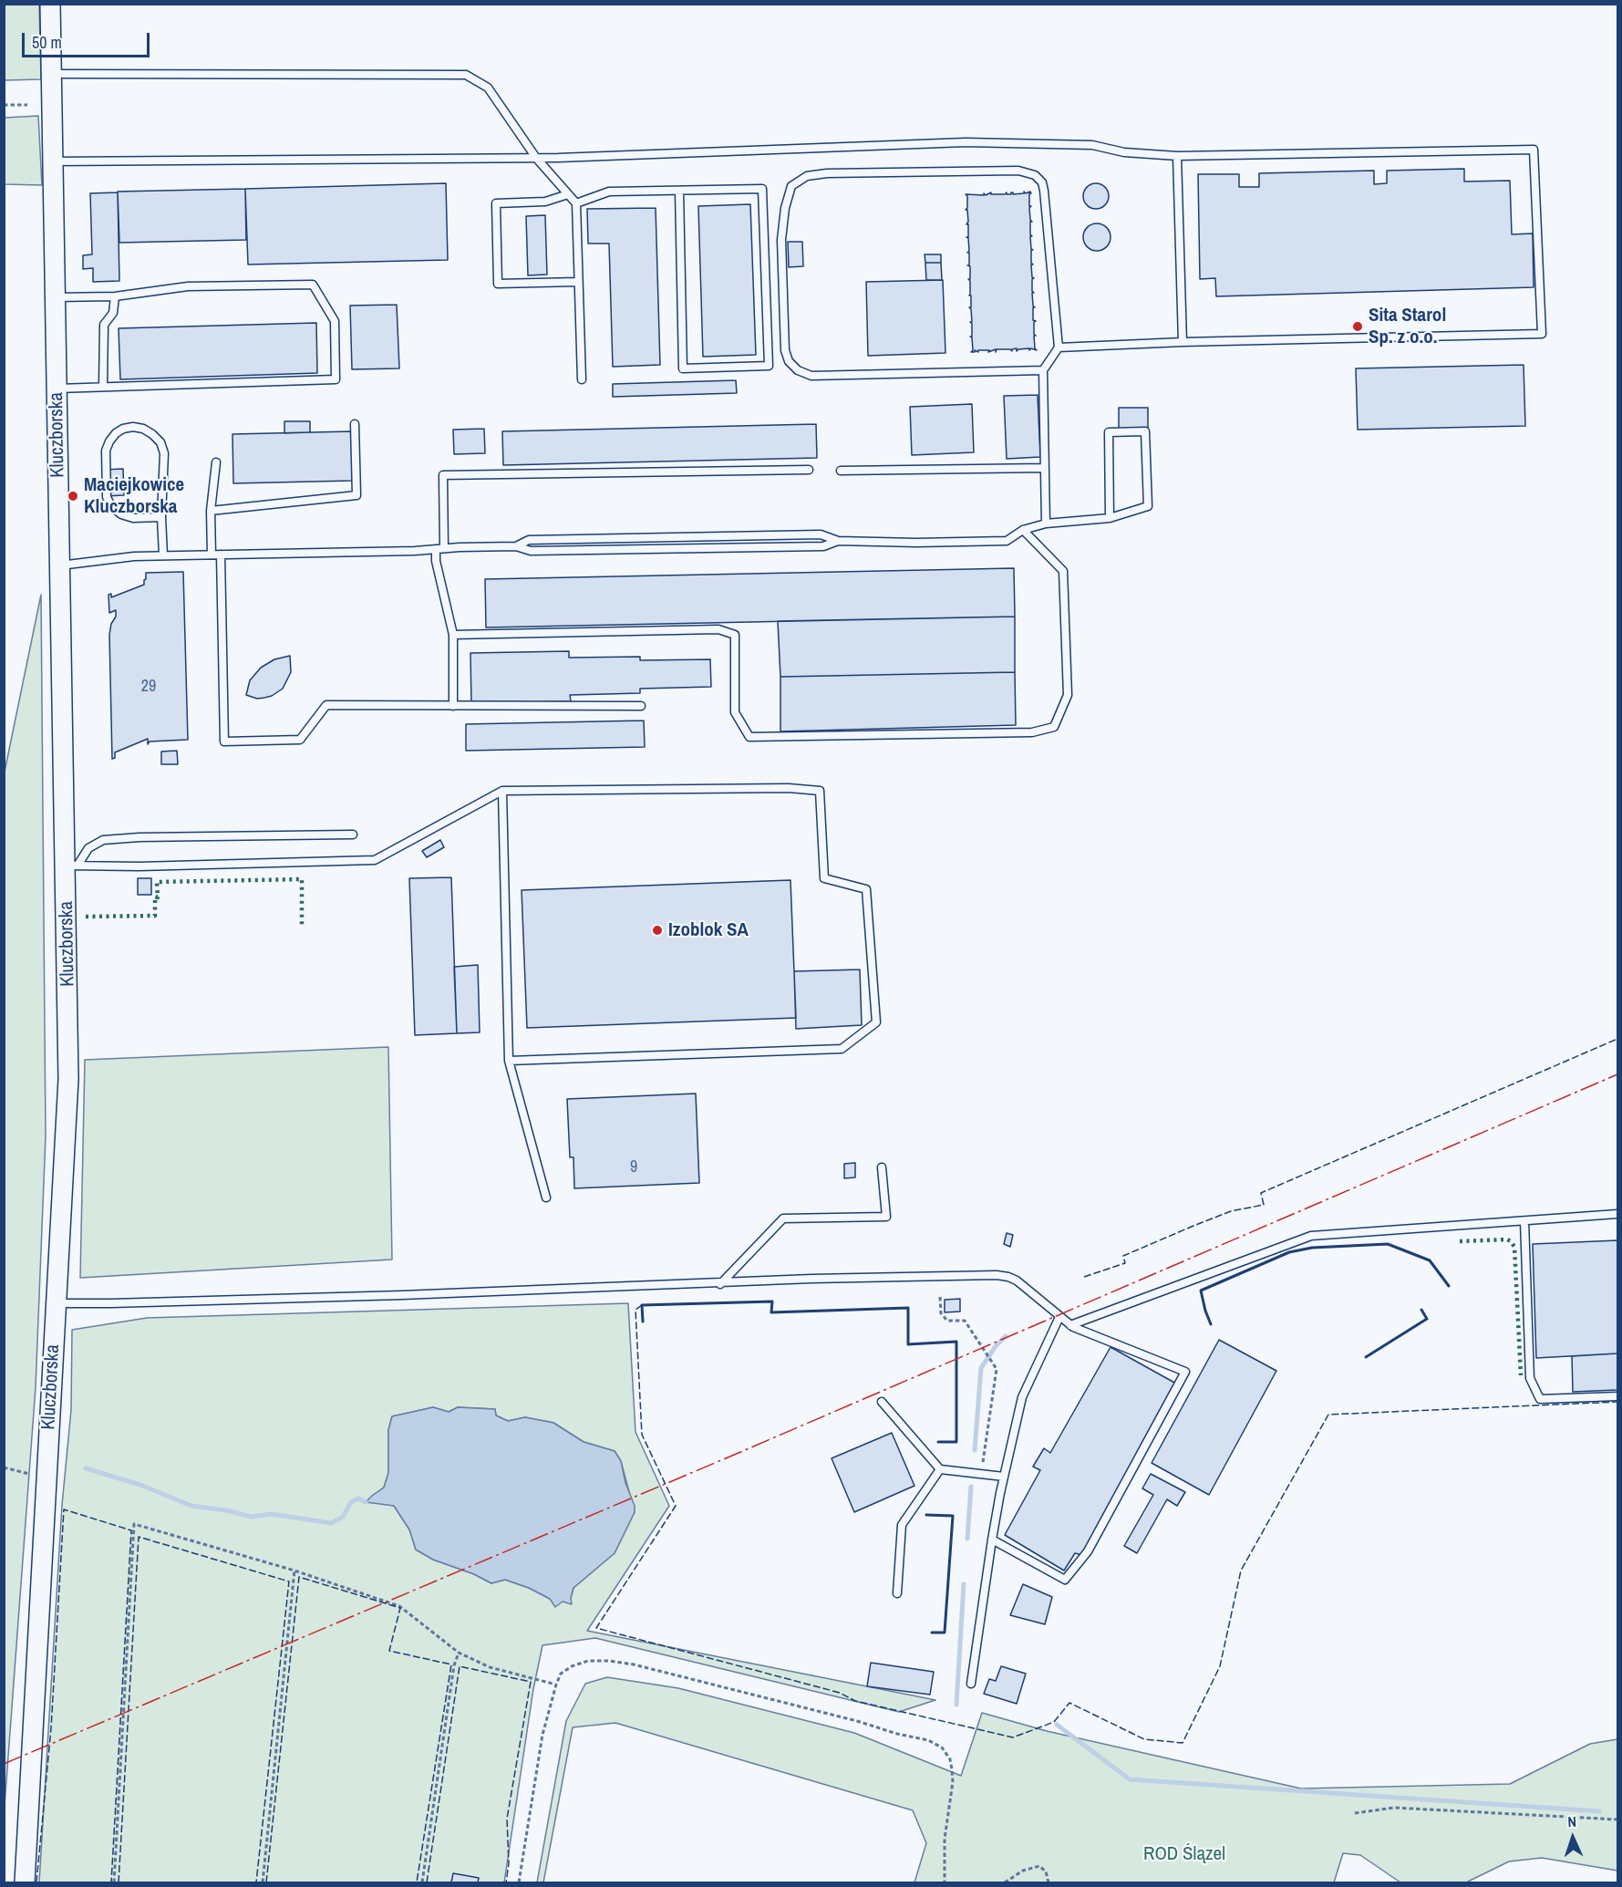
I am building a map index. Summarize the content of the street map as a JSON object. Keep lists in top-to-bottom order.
{
  "streets": {
    "street": ["Kluczborska"]
  },
  "parks": ["ROD Ślązel"],
  "places": ["Sita Starol Sp. z o.o.", "Maciejkowice Kluczborska", "Izoblok SA"],
  "house_numbers": ["29", "9"],
  "scale_bar": "50 m",
  "north": "top"
}
